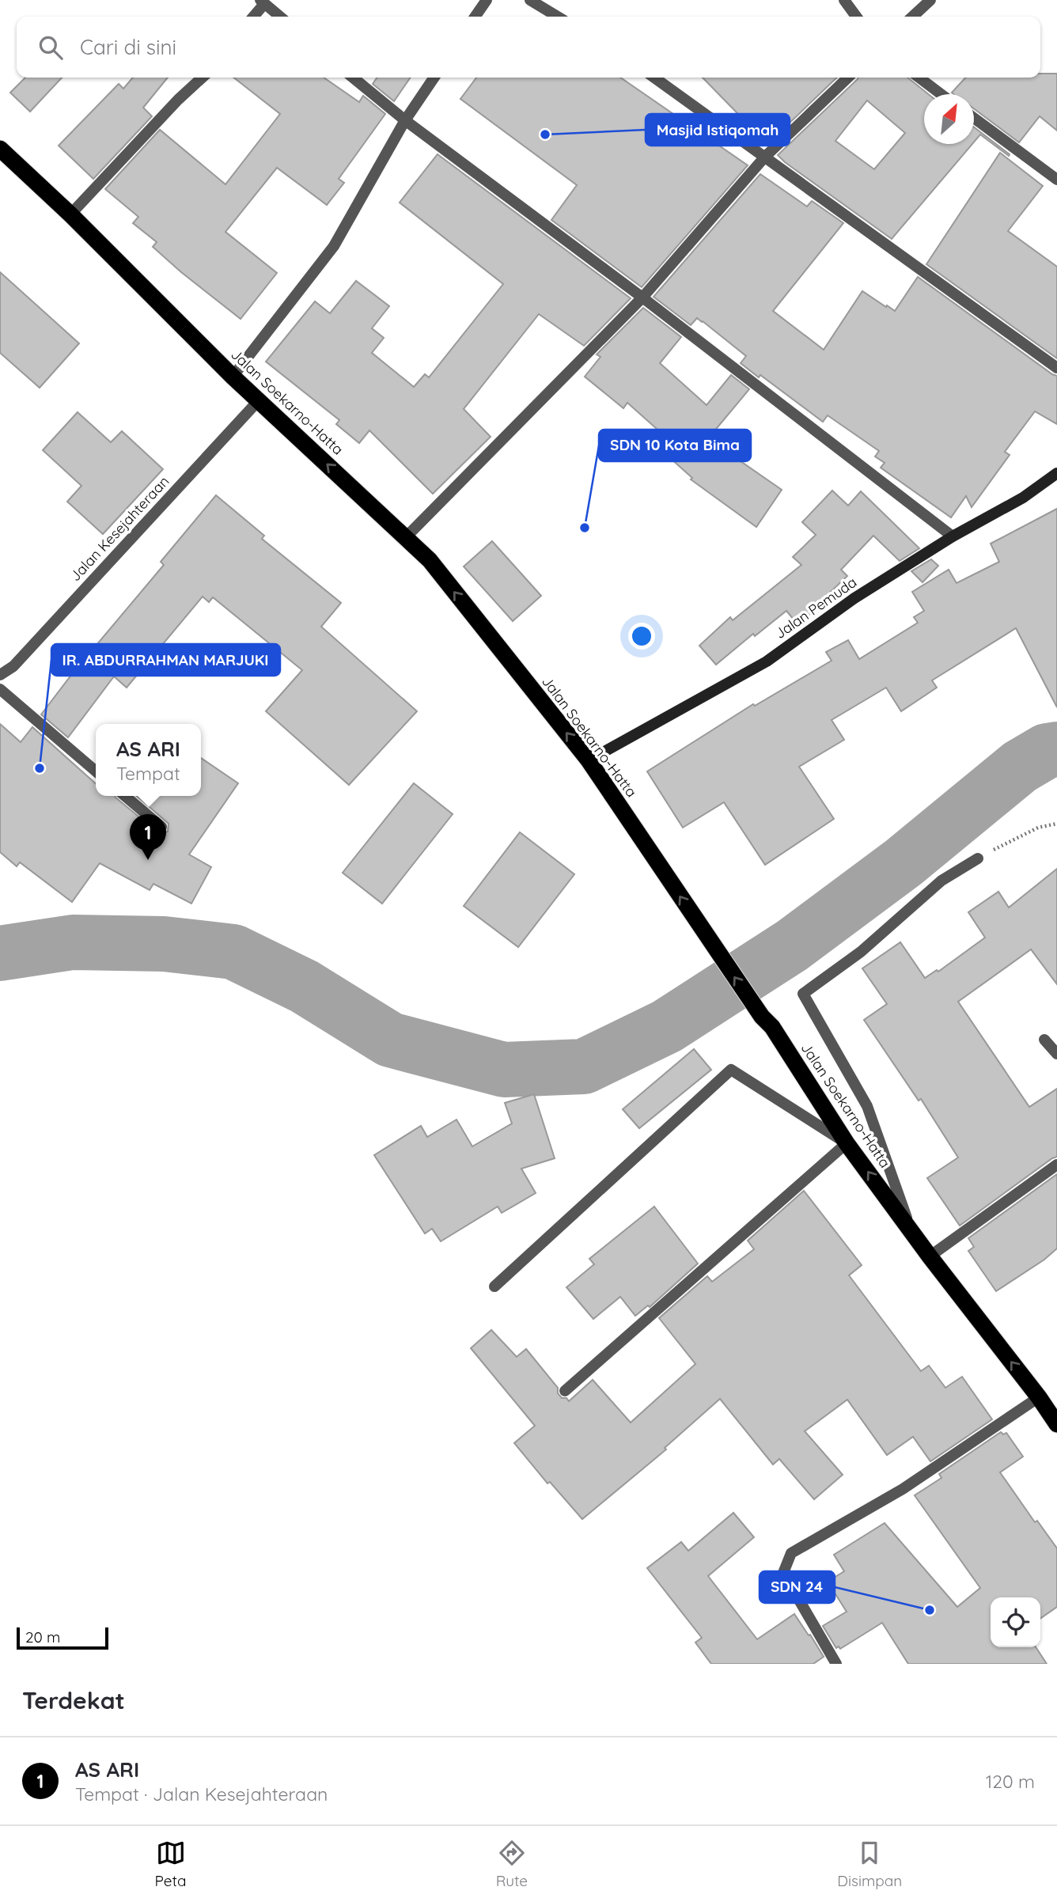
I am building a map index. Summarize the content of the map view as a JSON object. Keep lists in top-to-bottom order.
{
  "streets": {
    "highway": ["Jalan Soekarno-Hatta"],
    "street": ["Jalan Kesejahteraan", "Jalan Pemuda"]
  },
  "crossings": [
    ["Jalan Soekarno-Hatta", "Jalan Kesejahteraan"],
    ["Jalan Soekarno-Hatta", "Jalan Pemuda"]
  ],
  "one_way": ["Jalan Soekarno-Hatta"],
  "places": [
    "Masjid Istiqomah",
    "SDN 10 Kota Bima",
    "IR. ABDURRAHMAN MARJUKI",
    "SDN 24"
  ],
  "scale_bar": "20 m",
  "north": "top right",
  "page": {
    "search": "Cari di sini",
    "popup": ["AS ARI", "Tempat"],
    "pins": "1",
    "scale": "20 m",
    "heading": "Terdekat",
    "list": [
      {
        "mark": "1",
        "name": "AS ARI",
        "note": "Tempat · Jalan Kesejahteraan",
        "value": "120 m"
      }
    ],
    "nav": ["Peta", "Rute", "Disimpan"]
  }
}
